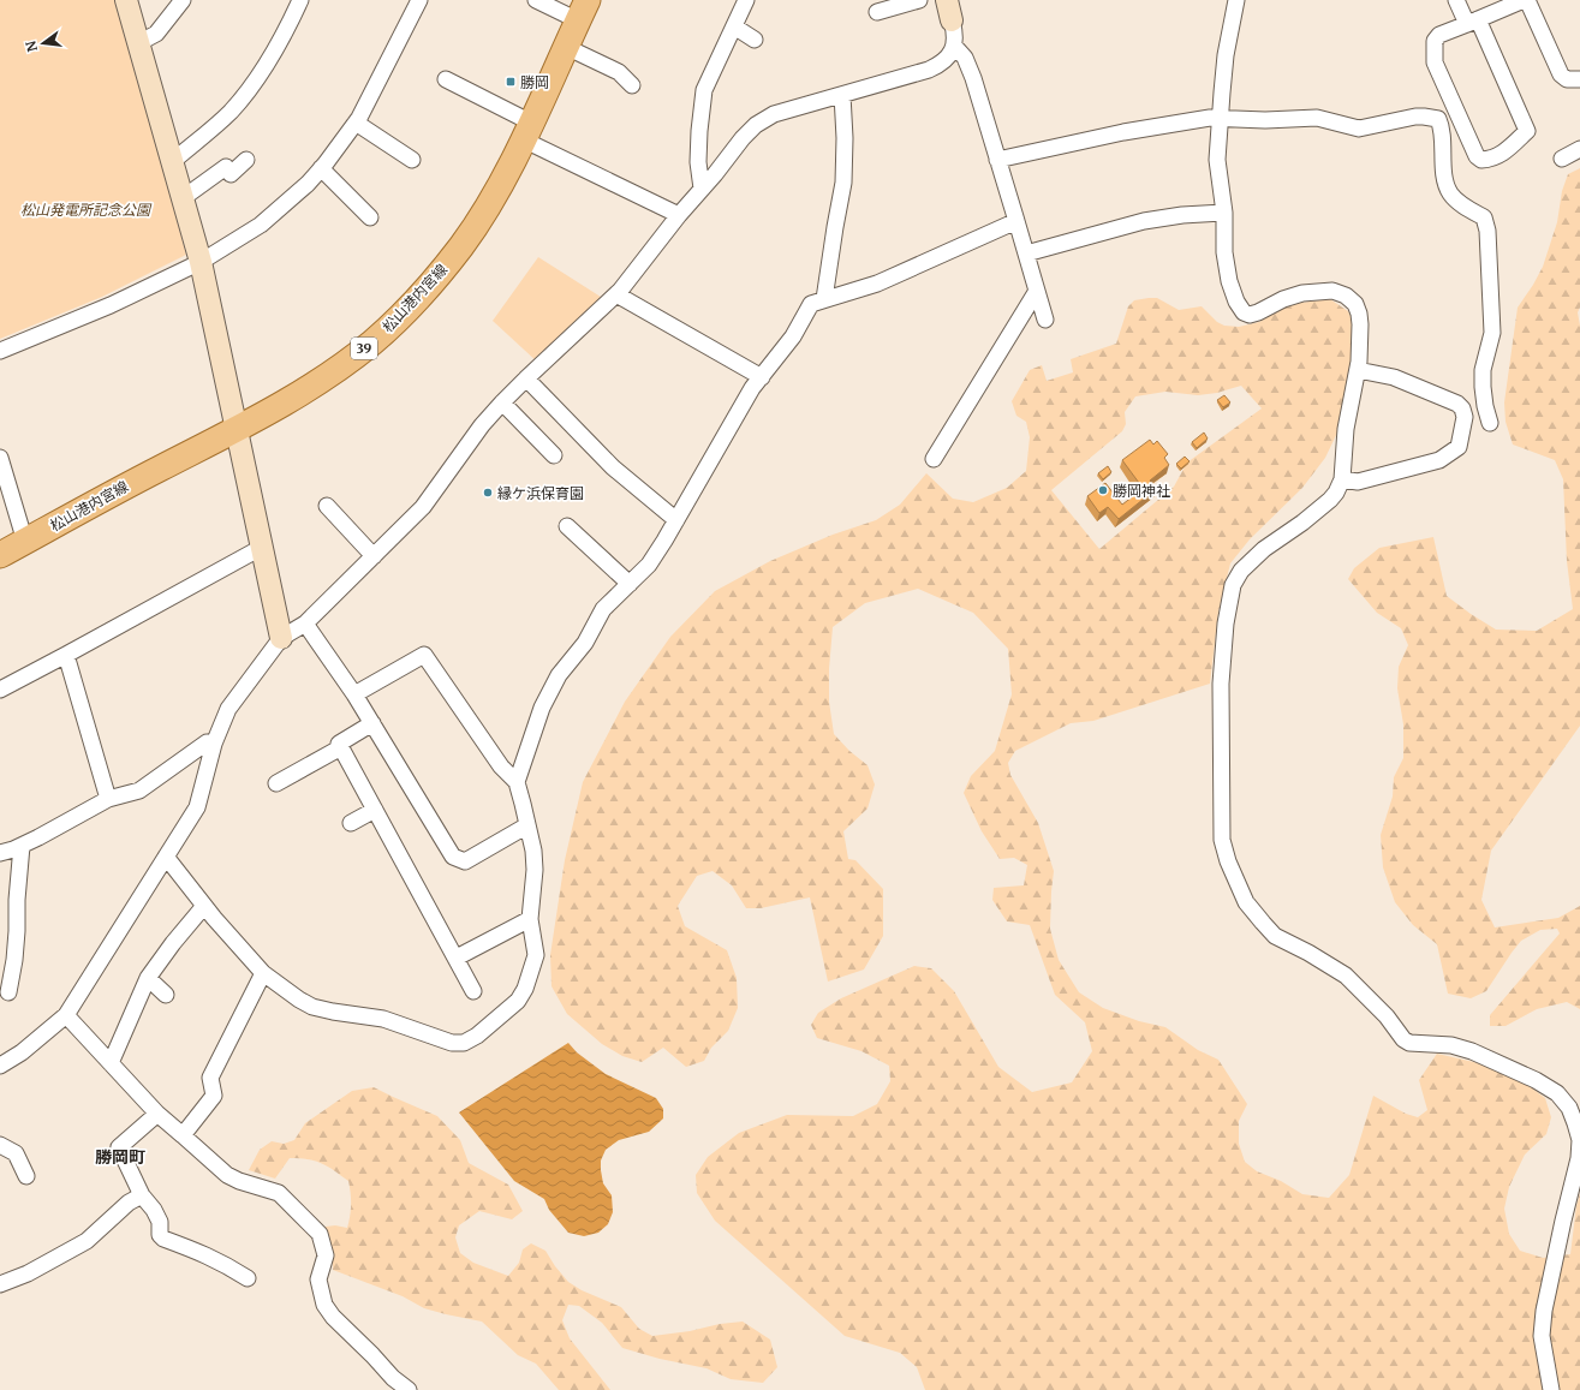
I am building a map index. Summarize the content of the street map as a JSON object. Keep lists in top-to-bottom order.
{
  "streets": {
    "main road": ["松山港内宮線", "39"]
  },
  "districts": ["勝岡町"],
  "parks": ["松山発電所記念公園"],
  "places": {
    "transit": ["勝岡"],
    "other": ["勝岡神社", "縁ケ浜保育園"]
  },
  "north": "left"
}
